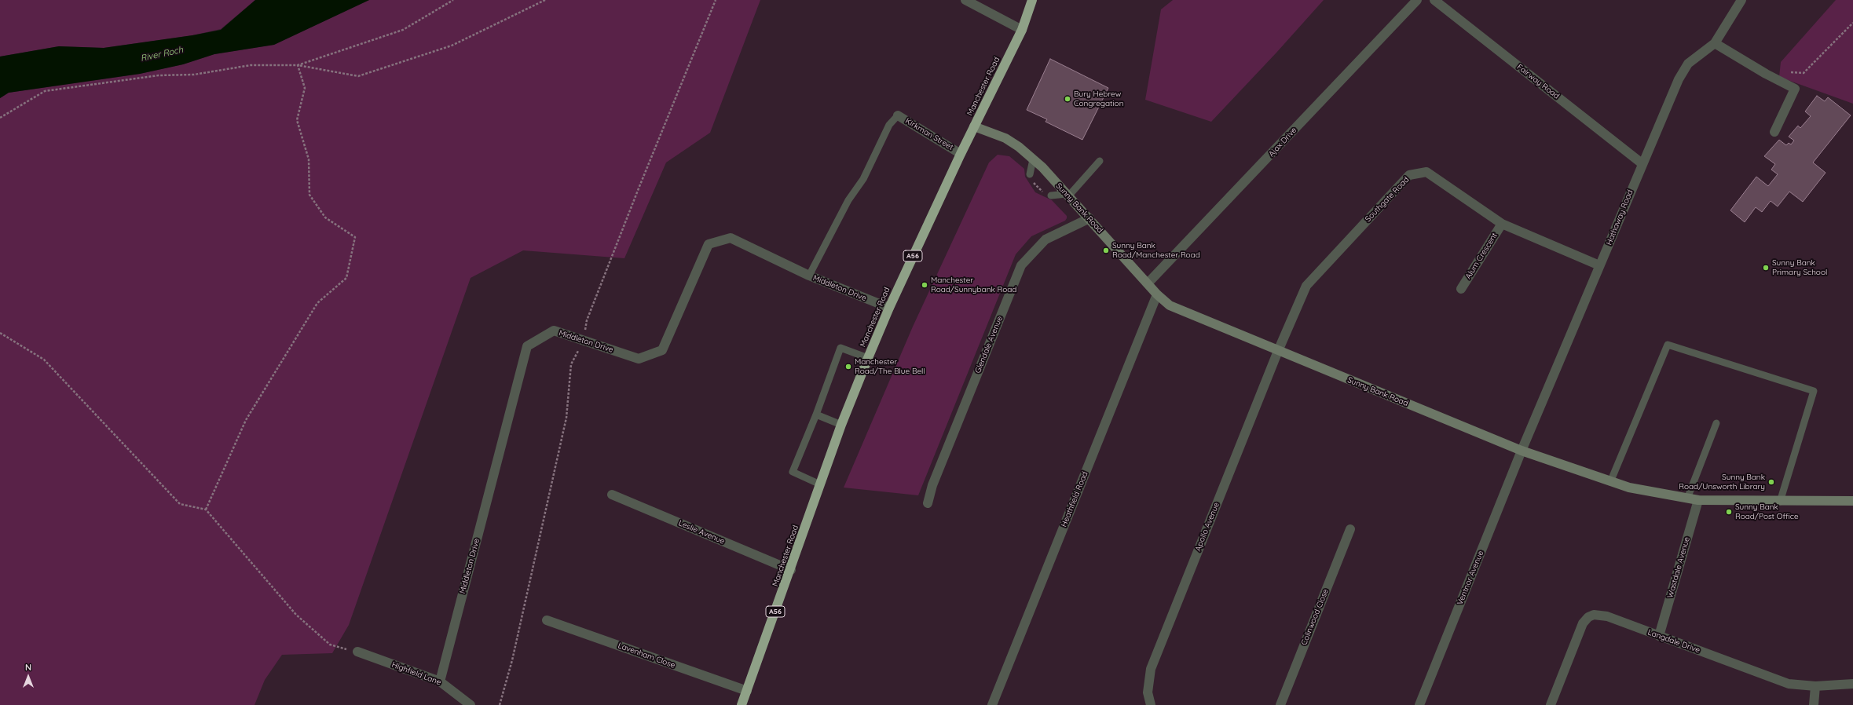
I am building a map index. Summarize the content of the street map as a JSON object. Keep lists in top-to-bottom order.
{
  "streets": {
    "highway": ["Manchester Road", "A56"],
    "street": [
      "Fairway Road",
      "Kirkman Street",
      "Ajax Drive",
      "Southgate Road",
      "Sunny Bank Road",
      "Hathaway Road",
      "Alum Crescent",
      "Middleton Drive",
      "Glendale Avenue",
      "Heathfield Road",
      "Apollo Avenue",
      "Leslie Avenue",
      "Wastdale Avenue",
      "Ventnor Avenue",
      "Colinwood Close",
      "Langdale Drive",
      "Lavenham Close",
      "Highfield Lane"
    ]
  },
  "crossings": [
    ["Fairway Road", "Hathaway Road"],
    ["Manchester Road", "Kirkman Street"],
    ["Manchester Road", "Sunny Bank Road"],
    ["Manchester Road", "Middleton Drive"],
    ["Manchester Road", "Leslie Avenue"],
    ["Manchester Road", "Lavenham Close"],
    ["Ajax Drive", "Sunny Bank Road"],
    ["Southgate Road", "Sunny Bank Road"],
    ["Southgate Road", "Hathaway Road"],
    ["Southgate Road", "Alum Crescent"],
    ["Southgate Road", "Apollo Avenue"],
    ["Sunny Bank Road", "Hathaway Road"],
    ["Sunny Bank Road", "Glendale Avenue"],
    ["Sunny Bank Road", "Heathfield Road"],
    ["Sunny Bank Road", "Apollo Avenue"],
    ["Sunny Bank Road", "Wastdale Avenue"],
    ["Sunny Bank Road", "Ventnor Avenue"],
    ["Hathaway Road", "Ventnor Avenue"],
    ["Middleton Drive", "Highfield Lane"],
    ["Wastdale Avenue", "Langdale Drive"]
  ],
  "water": ["River Roch"],
  "places": [
    "Bury Hebrew Congregation",
    "Sunny Bank Road/Manchester Road",
    "Sunny Bank Primary School",
    "Manchester Road/Sunnybank Road",
    "Manchester Road/The Blue Bell",
    "Sunny Bank Road/Unsworth Library",
    "Sunny Bank Road/Post Office"
  ],
  "north": "top"
}
